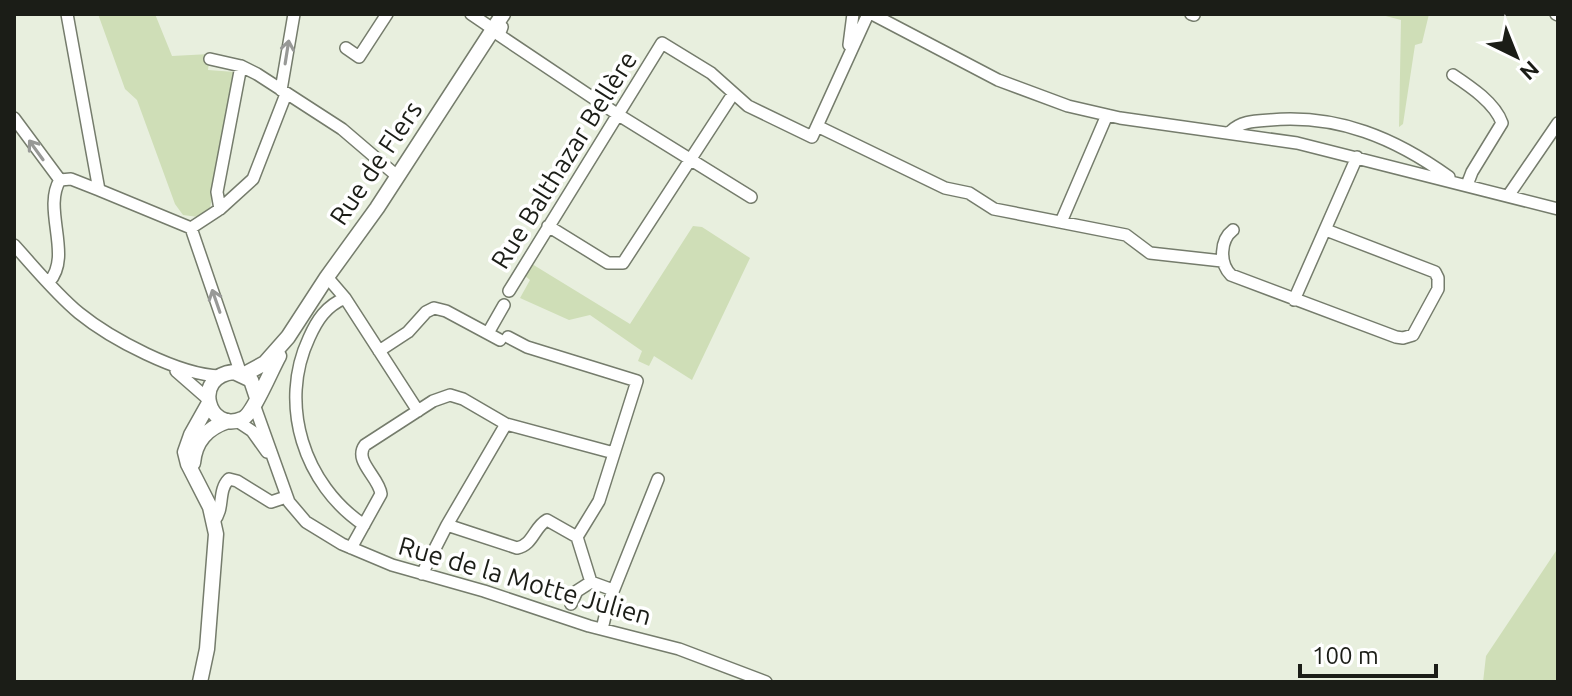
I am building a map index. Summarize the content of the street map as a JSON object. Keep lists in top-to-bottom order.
{
  "streets": {
    "main road": ["Rue de Flers"],
    "street": ["Rue Balthazar Bellère", "Rue de la Motte Julien"]
  },
  "crossings": [
    ["Rue de Flers", "Rue de la Motte Julien"]
  ],
  "scale_bar": "100 m",
  "north": "bottom right"
}
